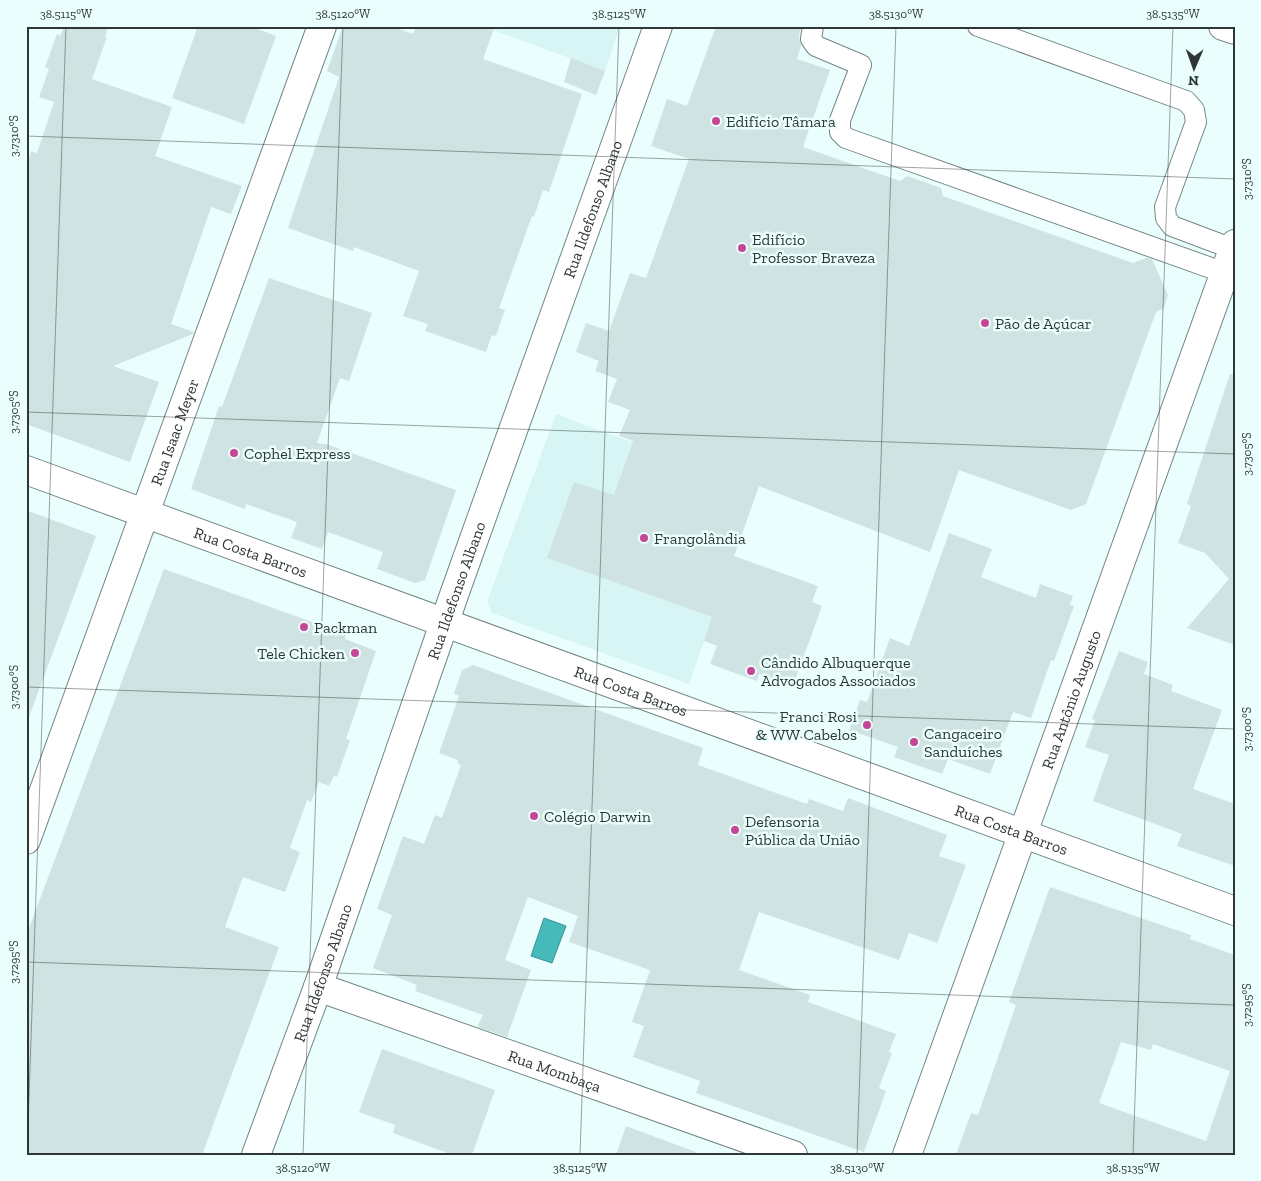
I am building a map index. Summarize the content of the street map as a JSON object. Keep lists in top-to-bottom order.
{
  "streets": {
    "street": [
      "Rua Ildefonso Albano",
      "Rua Isaac Meyer",
      "Rua Costa Barros",
      "Rua Antônio Augusto",
      "Rua Mombaça"
    ]
  },
  "crossings": [
    ["Rua Ildefonso Albano", "Rua Costa Barros"],
    ["Rua Ildefonso Albano", "Rua Mombaça"],
    ["Rua Isaac Meyer", "Rua Costa Barros"],
    ["Rua Costa Barros", "Rua Antônio Augusto"]
  ],
  "places": [
    "Edifício Tâmara",
    "Edifício Professor Braveza",
    "Pão de Açúcar",
    "Cophel Express",
    "Frangolândia",
    "Packman",
    "Tele Chicken",
    "Cândido Albuquerque Advogados Associados",
    "Franci Rosi & WW Cabelos",
    "Cangaceiro Sanduíches",
    "Colégio Darwin",
    "Defensoria Pública da União"
  ],
  "north": "bottom",
  "coordinates": [
    "38.5115°W",
    "38.5120°W",
    "38.5125°W",
    "38.5130°W",
    "38.5135°W",
    "3.7310°S",
    "3.7305°S",
    "3.7300°S",
    "3.7295°S"
  ]
}
